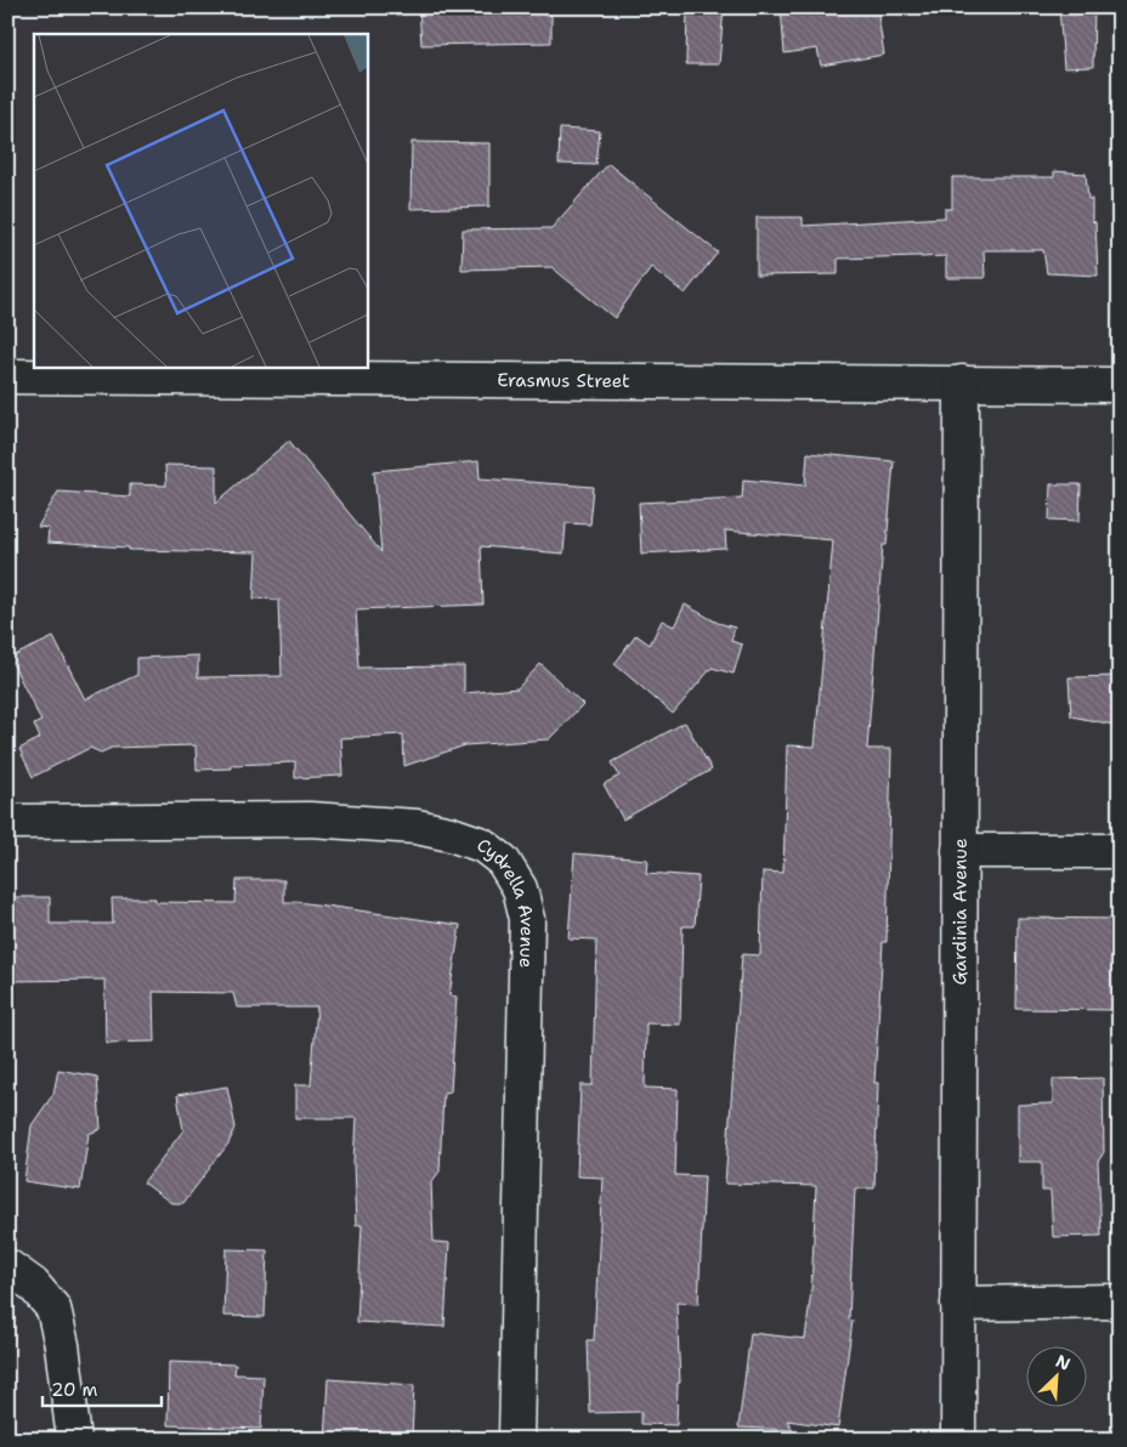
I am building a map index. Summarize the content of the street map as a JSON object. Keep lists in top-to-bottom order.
{
  "streets": {
    "street": ["Erasmus Street", "Cydrella Avenue", "Gardinia Avenue"]
  },
  "crossings": [
    ["Erasmus Street", "Gardinia Avenue"]
  ],
  "scale_bar": "20 m",
  "north": "top right"
}
